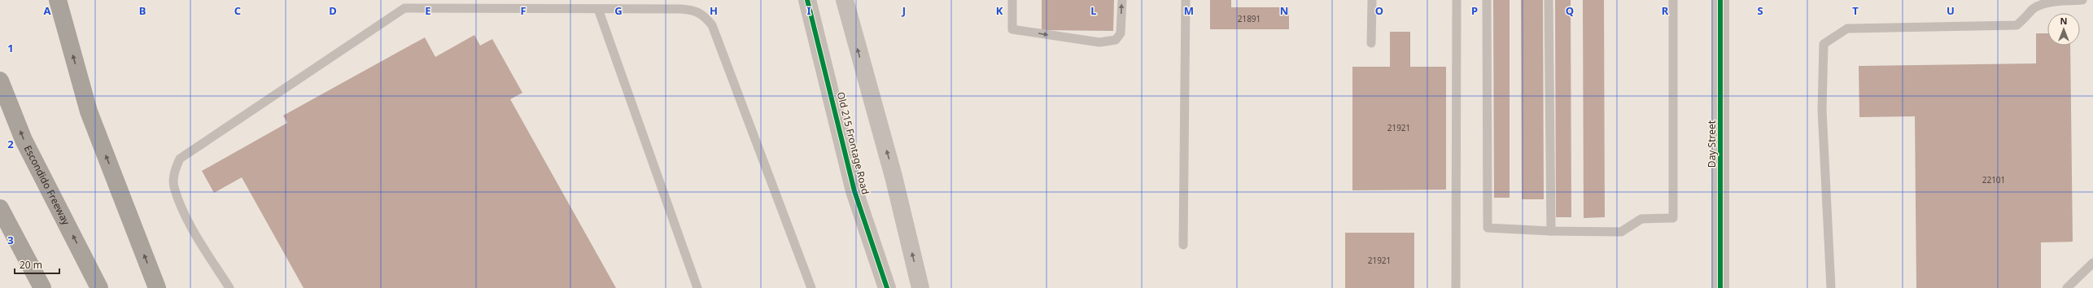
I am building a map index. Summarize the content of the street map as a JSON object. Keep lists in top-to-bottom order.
{
  "streets": {
    "highway": ["Escondido Freeway"],
    "street": ["Old 215 Frontage Road", "Day Street"]
  },
  "house_numbers": [
    "21891",
    "21921",
    "22101",
    "21921"
  ],
  "scale_bar": "20 m",
  "north": "top",
  "grid": {
    "columns": [
      "A",
      "B",
      "C",
      "D",
      "E",
      "F",
      "G",
      "H",
      "I",
      "J",
      "K",
      "L",
      "M",
      "N",
      "O",
      "P",
      "Q",
      "R",
      "S",
      "T",
      "U"
    ],
    "rows": ["1", "2", "3"]
  }
}
